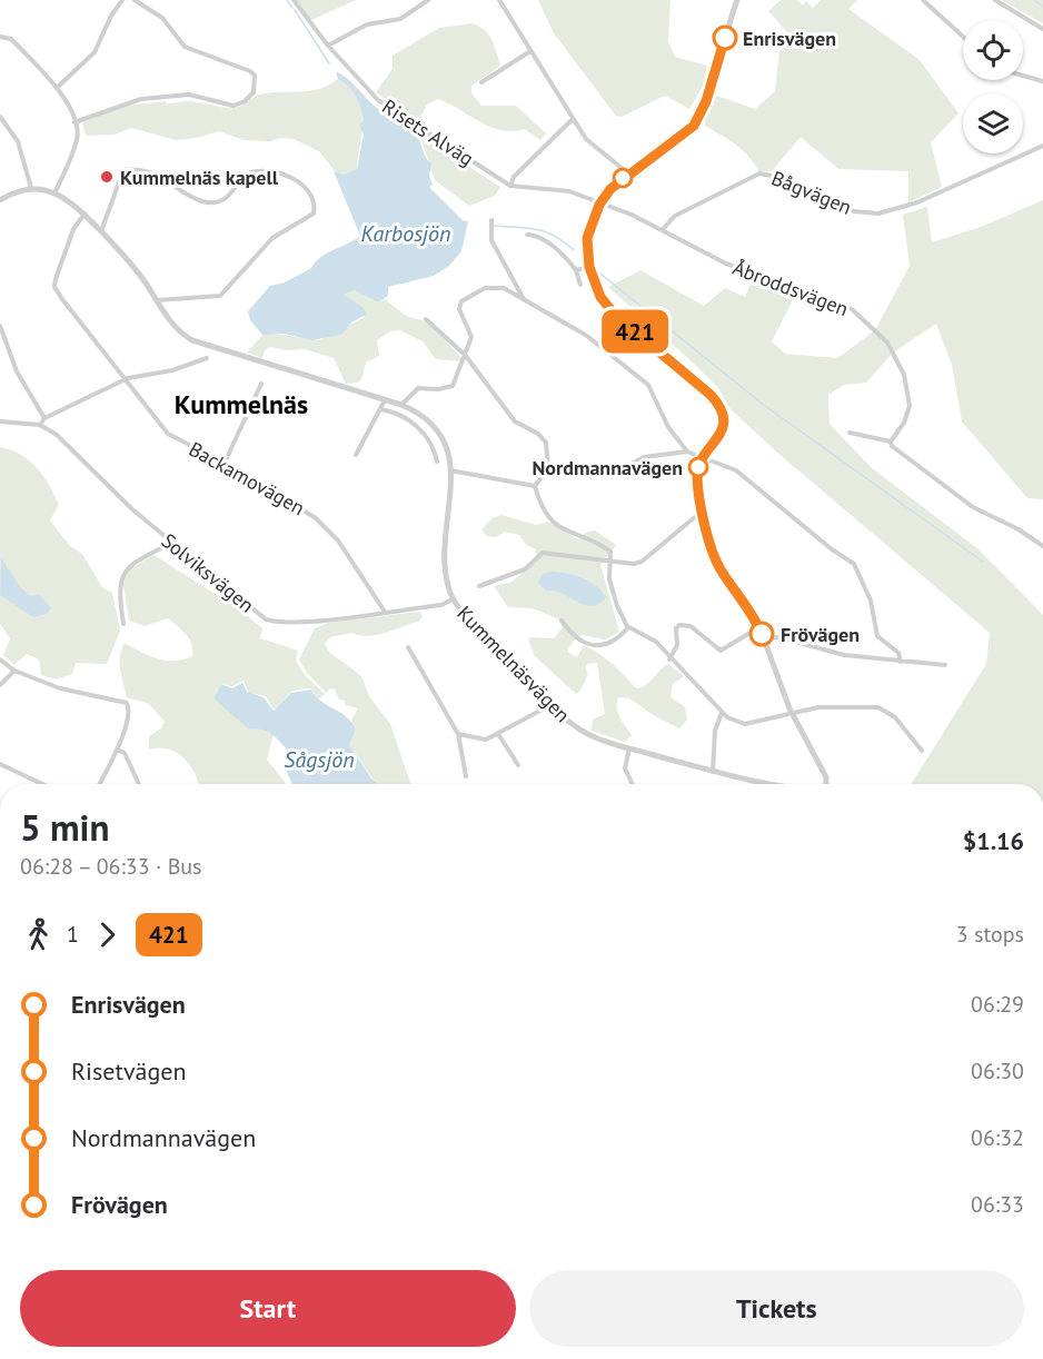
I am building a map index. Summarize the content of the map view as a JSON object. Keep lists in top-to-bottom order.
{
  "streets": {
    "street": [
      "Risets Alväg",
      "Bågvägen",
      "Åbroddsvägen",
      "Backamovägen",
      "Solviksvägen",
      "Kummelnäsvägen"
    ]
  },
  "crossings": [
    ["Risets Alväg", "Åbroddsvägen"],
    ["Bågvägen", "Åbroddsvägen"],
    ["Backamovägen", "Solviksvägen"],
    ["Backamovägen", "Kummelnäsvägen"],
    ["Solviksvägen", "Kummelnäsvägen"]
  ],
  "districts": ["Kummelnäs"],
  "water": ["Karbosjön", "Sågsjön"],
  "places": [
    "Enrisvägen",
    "Kummelnäs kapell",
    "Nordmannavägen",
    "Frövägen"
  ],
  "lines": ["bus line 421"],
  "page": {
    "on_map": "421",
    "heading": ["5 min", "06:28 – 06:33 · Bus", "$1.16"],
    "legs": ["1", "421", "3 stops"],
    "list": [
      {
        "name": "Enrisvägen",
        "value": "06:29"
      },
      {
        "name": "Risetvägen",
        "value": "06:30"
      },
      {
        "name": "Nordmannavägen",
        "value": "06:32"
      },
      {
        "name": "Frövägen",
        "value": "06:33"
      }
    ],
    "buttons": ["Start", "Tickets"]
  }
}
